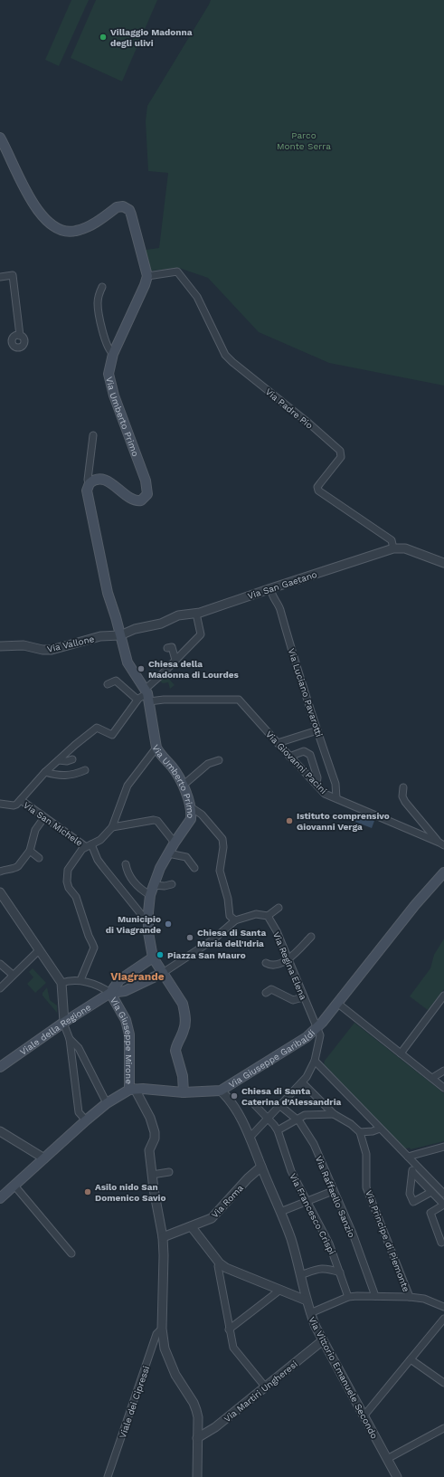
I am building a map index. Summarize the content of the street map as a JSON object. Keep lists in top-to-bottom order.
{
  "streets": {
    "main road": [
      "Via Umberto Primo",
      "Viale della Regione",
      "Via Giuseppe Mirone",
      "Via Giuseppe Garibaldi"
    ],
    "street": [
      "Via Padre Pio",
      "Via San Gaetano",
      "Via Vallone",
      "Via Luciano Pavarotti",
      "Via Giovanni Pacini",
      "Via San Michele",
      "Via Regina Elena",
      "Via Raffaello Sanzio",
      "Via Roma",
      "Via Francesco Crispi",
      "Via Principe di Piemonte",
      "Via Vittorio Emanuele Secondo",
      "Via Martiri Ungheresi",
      "Viale dei Cipressi"
    ]
  },
  "crossings": [
    ["Via Padre Pio", "Via Umberto Primo"],
    ["Via Padre Pio", "Via San Gaetano"],
    ["Via Umberto Primo", "Via San Gaetano"],
    ["Via Umberto Primo", "Via Vallone"],
    ["Via Umberto Primo", "Via Giovanni Pacini"],
    ["Via San Gaetano", "Via Vallone"],
    ["Via San Gaetano", "Via Luciano Pavarotti"],
    ["Via Luciano Pavarotti", "Via Giovanni Pacini"],
    ["Via Regina Elena", "Via Giuseppe Garibaldi"],
    ["Viale della Regione", "Via Giuseppe Mirone"],
    ["Via Giuseppe Mirone", "Via Giuseppe Garibaldi"],
    ["Via Roma", "Via Vittorio Emanuele Secondo"],
    ["Via Vittorio Emanuele Secondo", "Via Martiri Ungheresi"]
  ],
  "districts": ["Viagrande"],
  "parks": ["Parco Monte Serra"],
  "places": [
    "Villaggio Madonna degli ulivi",
    "Chiesa della Madonna di Lourdes",
    "Istituto comprensivo Giovanni Verga",
    "Municipio di Viagrande",
    "Chiesa di Santa Maria dell'Idria",
    "Piazza San Mauro",
    "Chiesa di Santa Caterina d'Alessandria",
    "Asilo nido San Domenico Savio"
  ]
}
